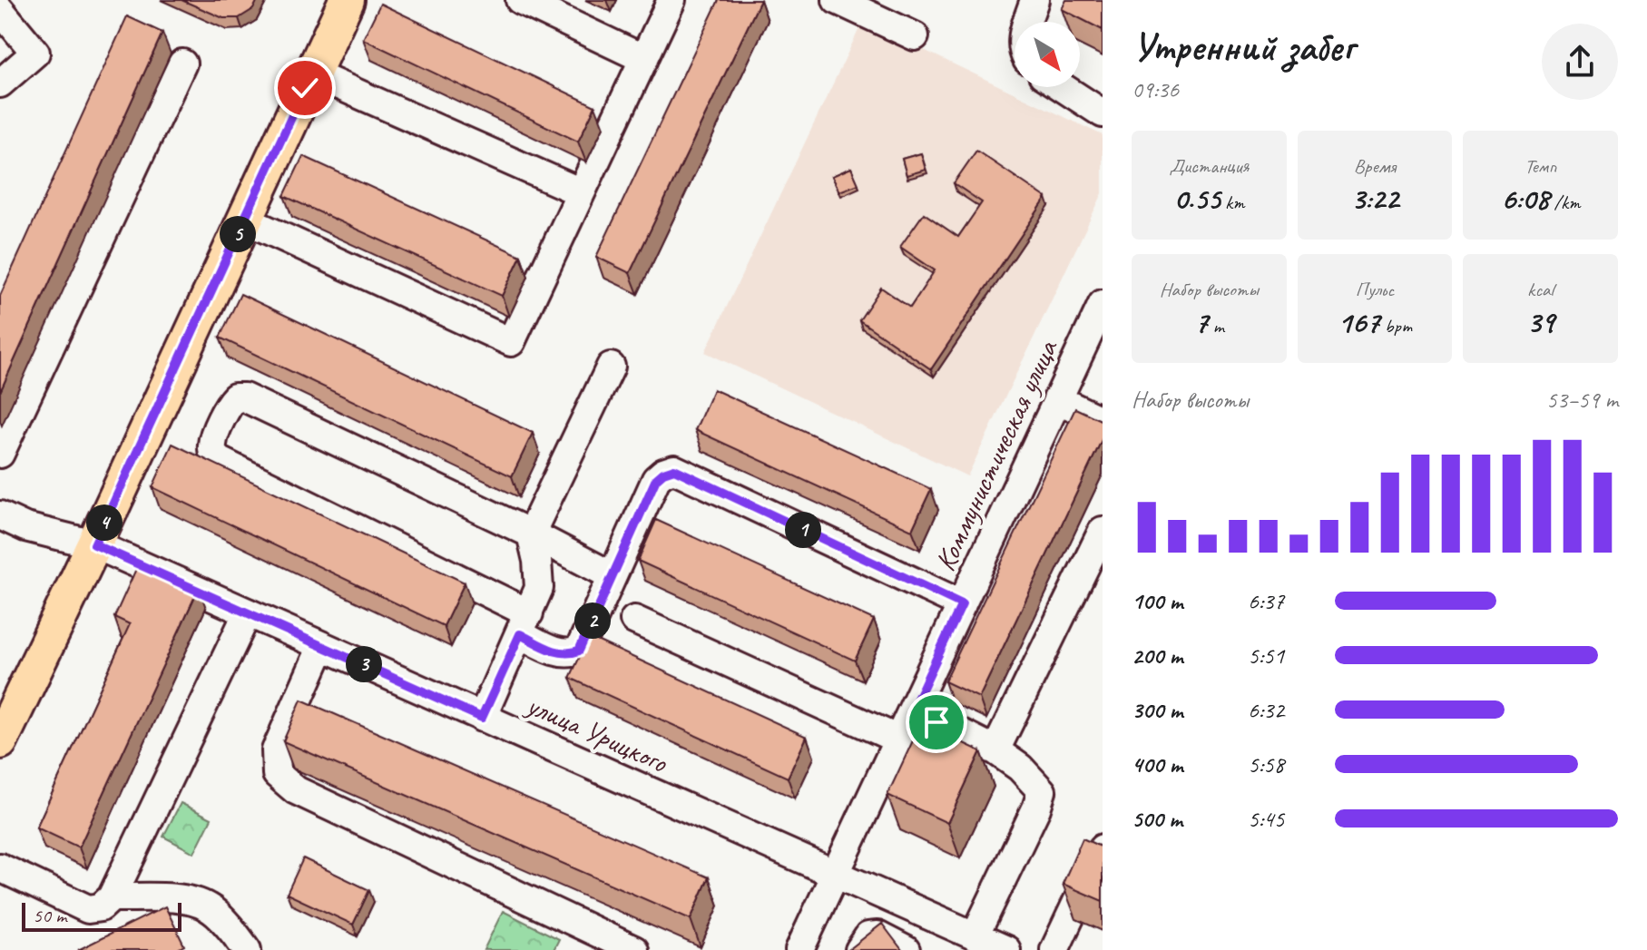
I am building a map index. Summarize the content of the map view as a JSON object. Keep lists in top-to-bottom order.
{
  "streets": {
    "street": ["Коммунистическая улица", "улица Урицкого"]
  },
  "crossings": [
    ["Коммунистическая улица", "улица Урицкого"]
  ],
  "scale_bar": "50 m",
  "north": "bottom right",
  "page": {
    "heading": ["Утренний забег", "09:36"],
    "stats": [
      ["Дистанция", "0.55 km"],
      ["Время", "3:22"],
      ["Темп", "6:08 /km"],
      ["Набор высоты", "7 m"],
      ["Пульс", "167 bpm"],
      ["kcal", "39"]
    ],
    "pins": [
      "5",
      "4",
      "1",
      "2",
      "3"
    ],
    "chart": ["Набор высоты", "53–59 m"],
    "list": [
      {
        "name": "100 m",
        "note": "6:37"
      },
      {
        "name": "200 m",
        "note": "5:51"
      },
      {
        "name": "300 m",
        "note": "6:32"
      },
      {
        "name": "400 m",
        "note": "5:58"
      },
      {
        "name": "500 m",
        "note": "5:45"
      }
    ],
    "scale": "50 m"
  }
}
